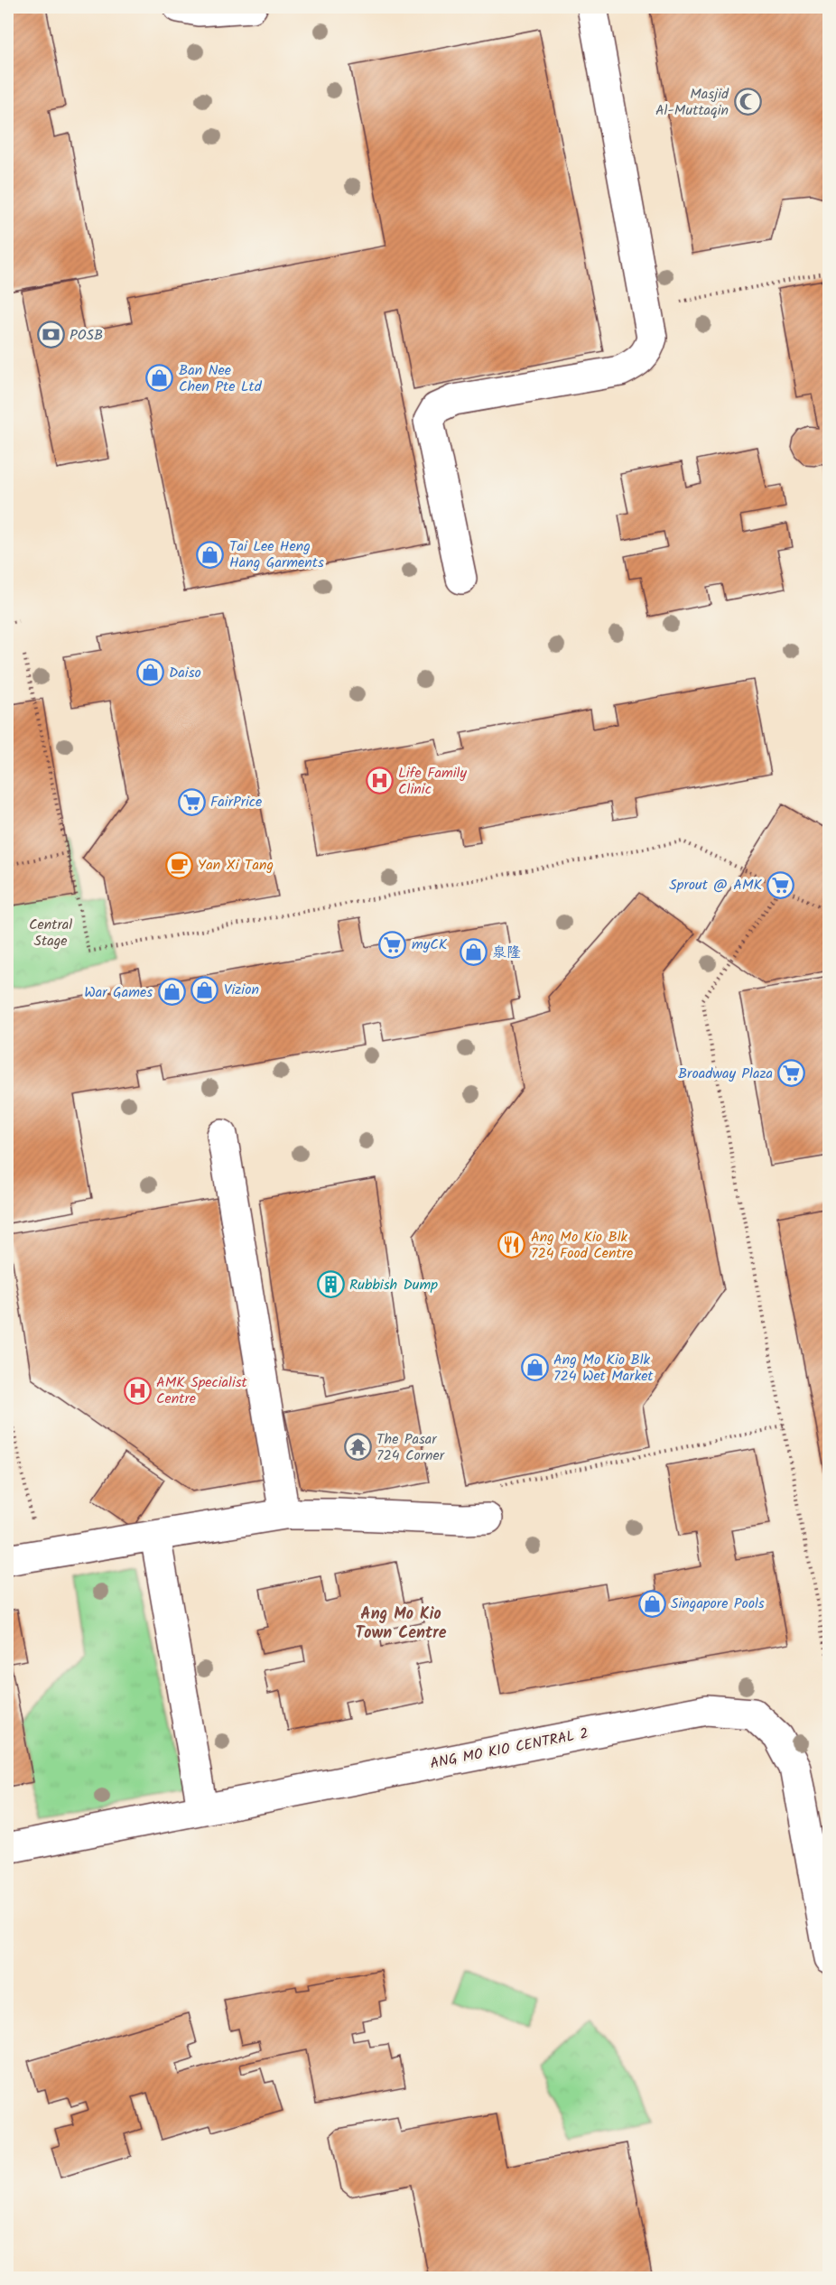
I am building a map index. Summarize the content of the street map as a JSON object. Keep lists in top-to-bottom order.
{
  "streets": {
    "street": ["ANG MO KIO CENTRAL 2"]
  },
  "districts": ["Ang Mo Kio Town Centre"],
  "parks": ["Central Stage"],
  "places": {
    "mosque": ["Masjid Al-Muttaqin"],
    "bank": ["POSB"],
    "shop": [
      "Ban Nee Chen Pte Ltd",
      "Tai Lee Heng Hang Garments",
      "Daiso",
      "泉隆",
      "Vizion",
      "War Games",
      "Ang Mo Kio Blk 724 Wet Market",
      "Singapore Pools"
    ],
    "hospital": ["Life Family Clinic", "AMK Specialist Centre"],
    "supermarket": [
      "FairPrice",
      "Sprout @ AMK",
      "myCK",
      "Broadway Plaza"
    ],
    "cafe": ["Yan Xi Tang"],
    "restaurant": ["Ang Mo Kio Blk 724 Food Centre"],
    "building": ["Rubbish Dump"],
    "temple": ["The Pasar 724 Corner"]
  }
}
